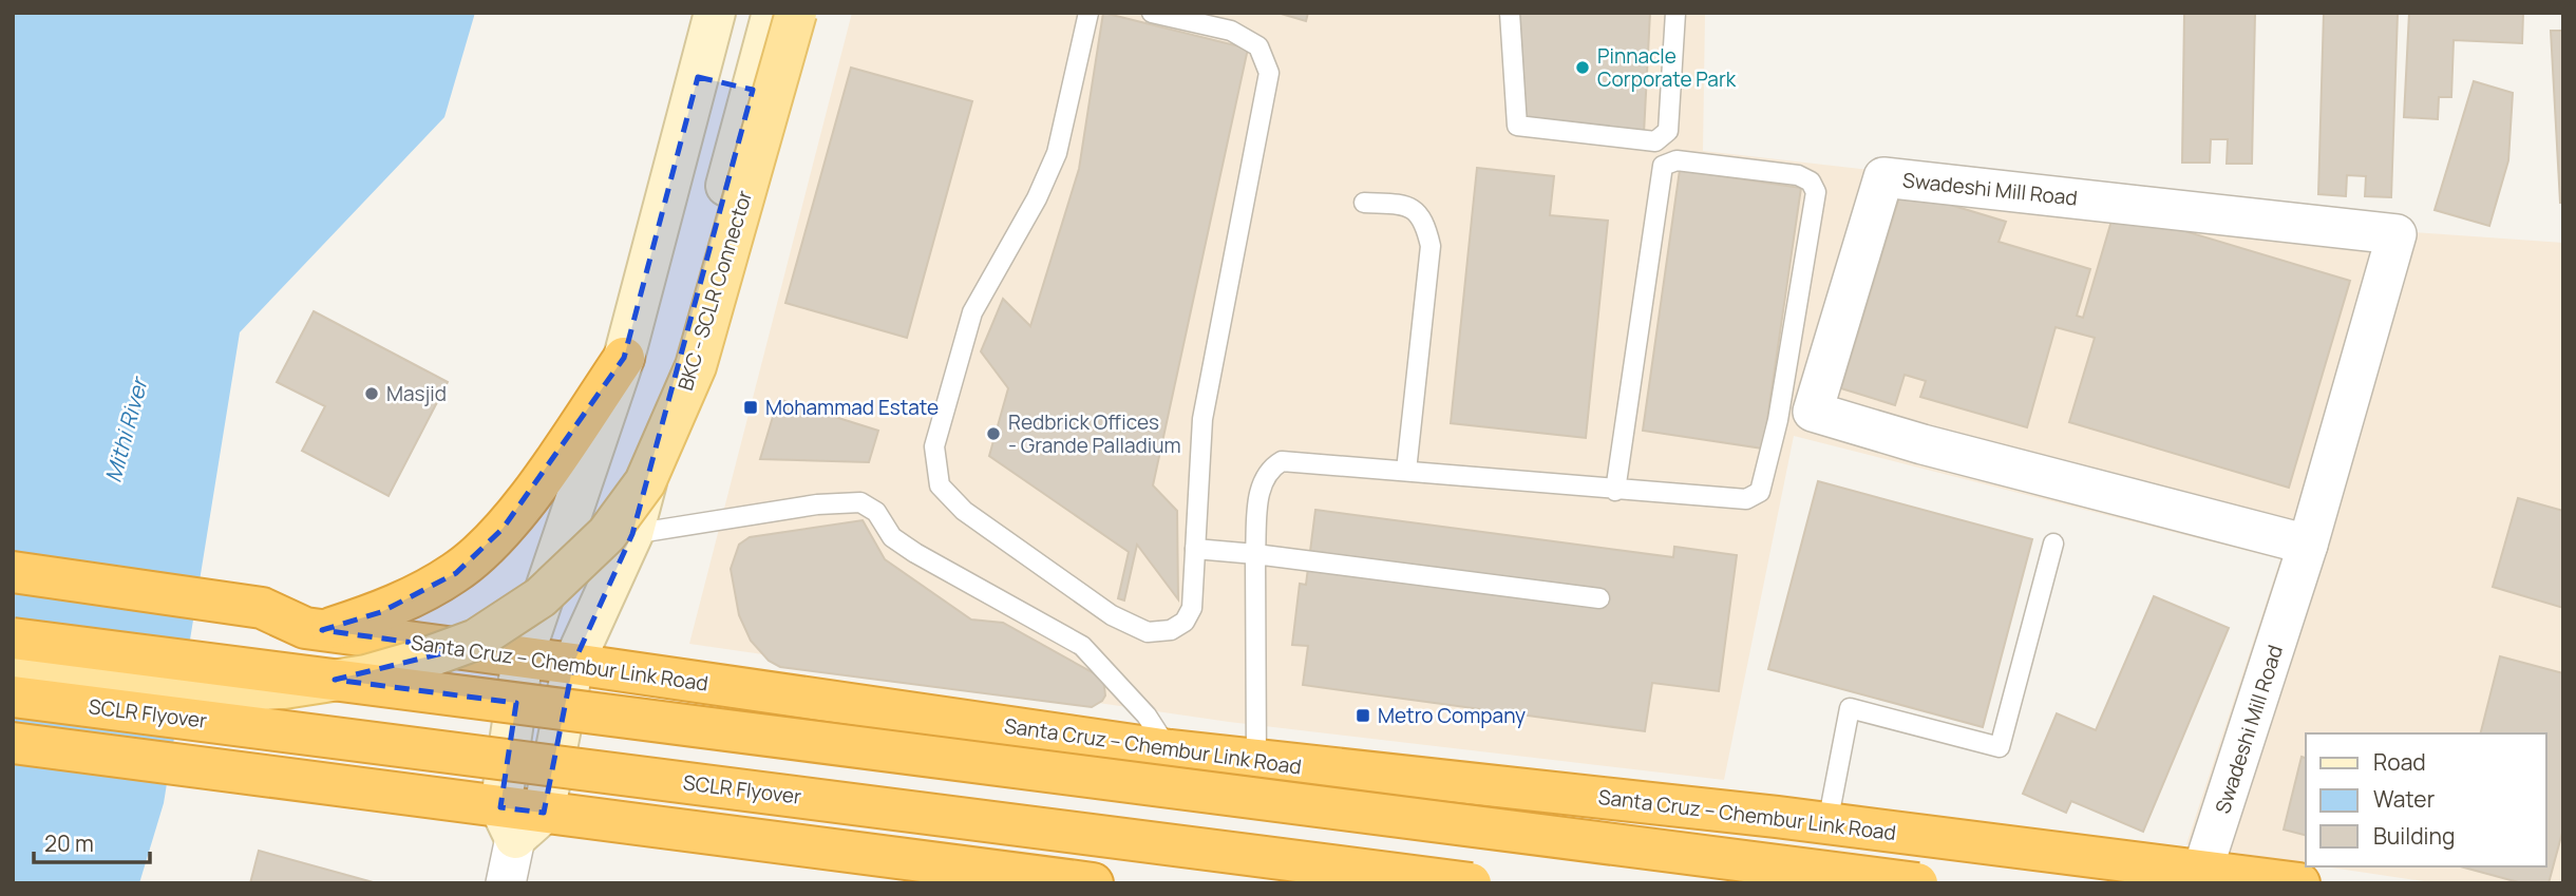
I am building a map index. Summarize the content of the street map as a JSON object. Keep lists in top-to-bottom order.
{
  "streets": {
    "highway": ["Santa Cruz – Chembur Link Road", "SCLR Flyover"],
    "main road": ["BKC - SCLR Connector"],
    "street": ["Swadeshi Mill Road"]
  },
  "crossings": [
    ["Swadeshi Mill Road", "Santa Cruz – Chembur Link Road"]
  ],
  "water": ["Mithi River"],
  "places": {
    "other": ["Pinnacle Corporate Park", "Masjid", "Redbrick Offices - Grande Palladium"],
    "transit": ["Mohammad Estate", "Metro Company"]
  },
  "legend": ["Road", "Water", "Building"],
  "scale_bar": "20 m"
}
